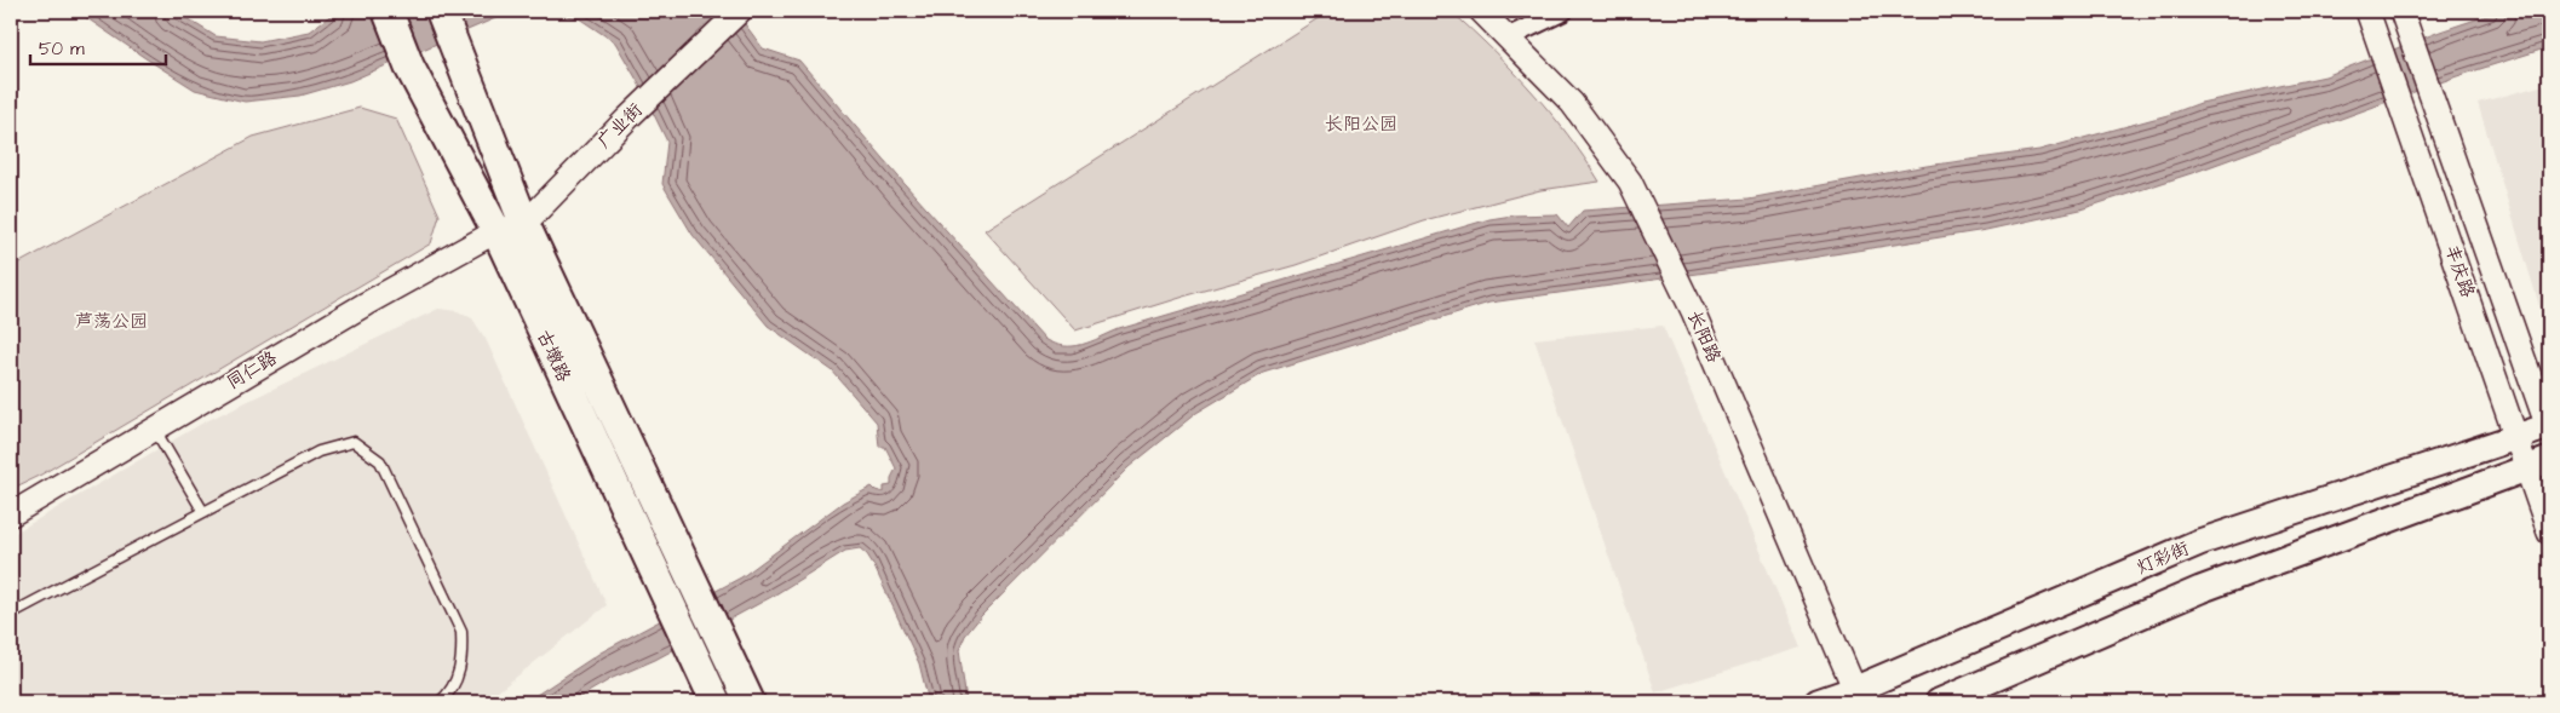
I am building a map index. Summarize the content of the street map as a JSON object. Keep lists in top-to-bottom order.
{
  "streets": {
    "main road": ["古墩路", "灯彩街"],
    "street": [
      "广业街",
      "丰庆路",
      "长阳路",
      "同仁路"
    ]
  },
  "crossings": [
    ["广业街", "古墩路"],
    ["丰庆路", "灯彩街"],
    ["长阳路", "灯彩街"],
    ["古墩路", "同仁路"]
  ],
  "parks": ["长阳公园", "芦荡公园"],
  "scale_bar": "50 m"
}
